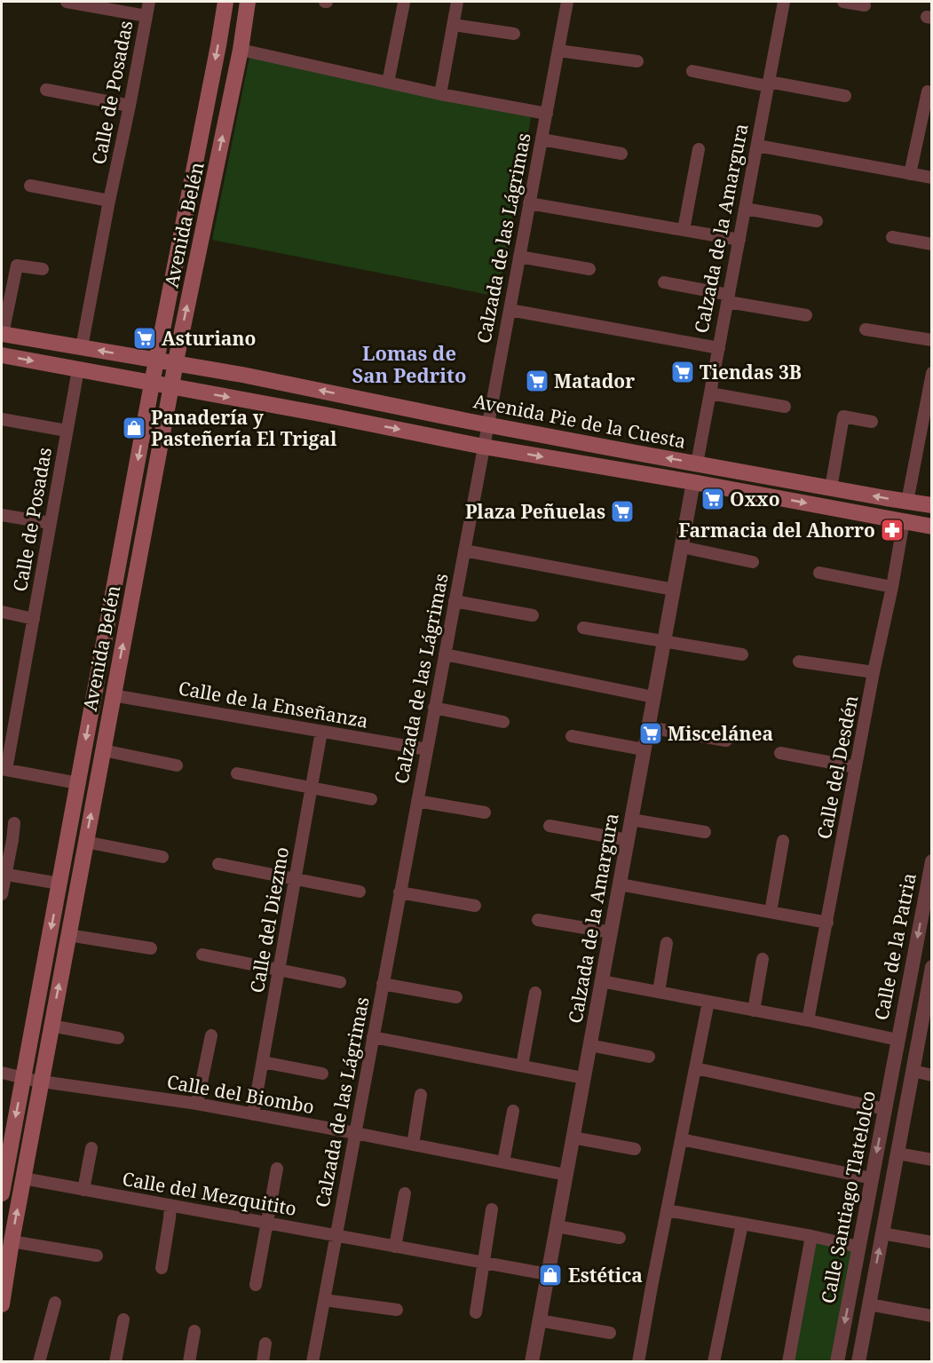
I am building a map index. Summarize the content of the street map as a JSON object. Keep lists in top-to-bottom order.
{
  "streets": {
    "main road": ["Avenida Belén", "Avenida Pie de la Cuesta"],
    "street": [
      "Calle de Posadas",
      "Calzada de la Amargura",
      "Calzada de las Lágrimas",
      "Calle de la Enseñanza",
      "Calle del Desdén",
      "Calle del Diezmo",
      "Calle de la Patria",
      "Calle del Biombo",
      "Calle del Mezquitito",
      "Calle Santiago Tlatelolco"
    ]
  },
  "crossings": [
    ["Calle de Posadas", "Avenida Pie de la Cuesta"],
    ["Avenida Belén", "Avenida Pie de la Cuesta"],
    ["Avenida Belén", "Calle de la Enseñanza"],
    ["Avenida Belén", "Calle del Biombo"],
    ["Avenida Belén", "Calle del Mezquitito"],
    ["Calzada de la Amargura", "Avenida Pie de la Cuesta"],
    ["Calzada de la Amargura", "Calle del Biombo"],
    ["Calzada de la Amargura", "Calle del Mezquitito"],
    ["Calzada de las Lágrimas", "Avenida Pie de la Cuesta"],
    ["Calzada de las Lágrimas", "Calle de la Enseñanza"],
    ["Calzada de las Lágrimas", "Calle del Biombo"],
    ["Calzada de las Lágrimas", "Calle del Mezquitito"],
    ["Avenida Pie de la Cuesta", "Calle del Desdén"],
    ["Calle de la Enseñanza", "Calle del Diezmo"],
    ["Calle del Diezmo", "Calle del Biombo"],
    ["Calle de la Patria", "Calle Santiago Tlatelolco"]
  ],
  "districts": ["Lomas de San Pedrito"],
  "places": {
    "supermarket": [
      "Asturiano",
      "Tiendas 3B",
      "Matador",
      "Oxxo",
      "Plaza Peñuelas",
      "Miscelánea"
    ],
    "shop": ["Panadería y Pasteñería El Trigal", "Estética"],
    "pharmacy": ["Farmacia del Ahorro"]
  }
}
